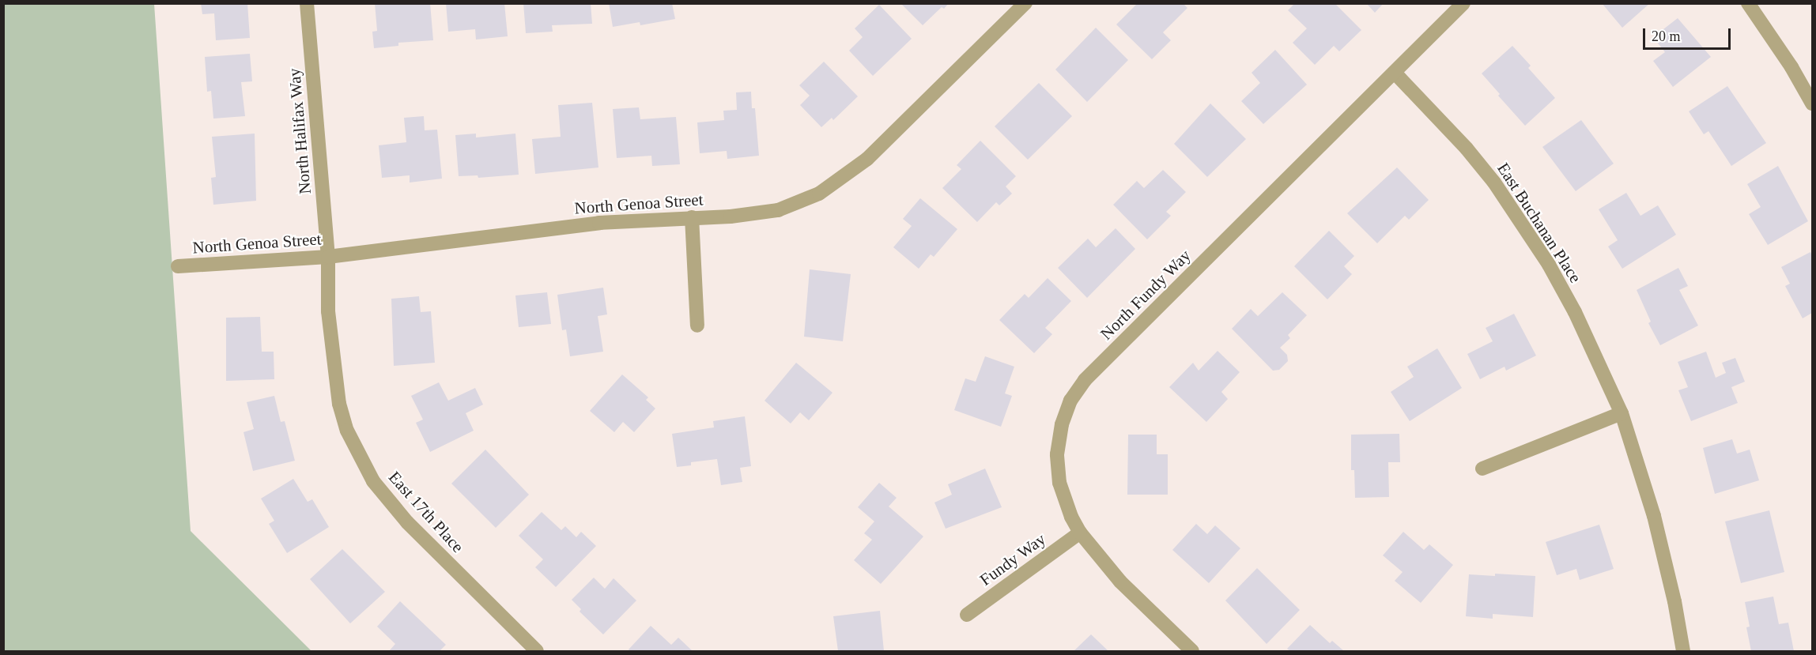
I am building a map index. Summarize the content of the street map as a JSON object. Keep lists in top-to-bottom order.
{
  "streets": {
    "street": [
      "North Halifax Way",
      "North Genoa Street",
      "East Buchanan Place",
      "North Fundy Way",
      "East 17th Place",
      "Fundy Way"
    ]
  },
  "crossings": [
    ["North Halifax Way", "North Genoa Street"],
    ["North Halifax Way", "East 17th Place"],
    ["North Genoa Street", "East 17th Place"],
    ["East Buchanan Place", "North Fundy Way"],
    ["North Fundy Way", "Fundy Way"]
  ],
  "scale_bar": "20 m"
}
